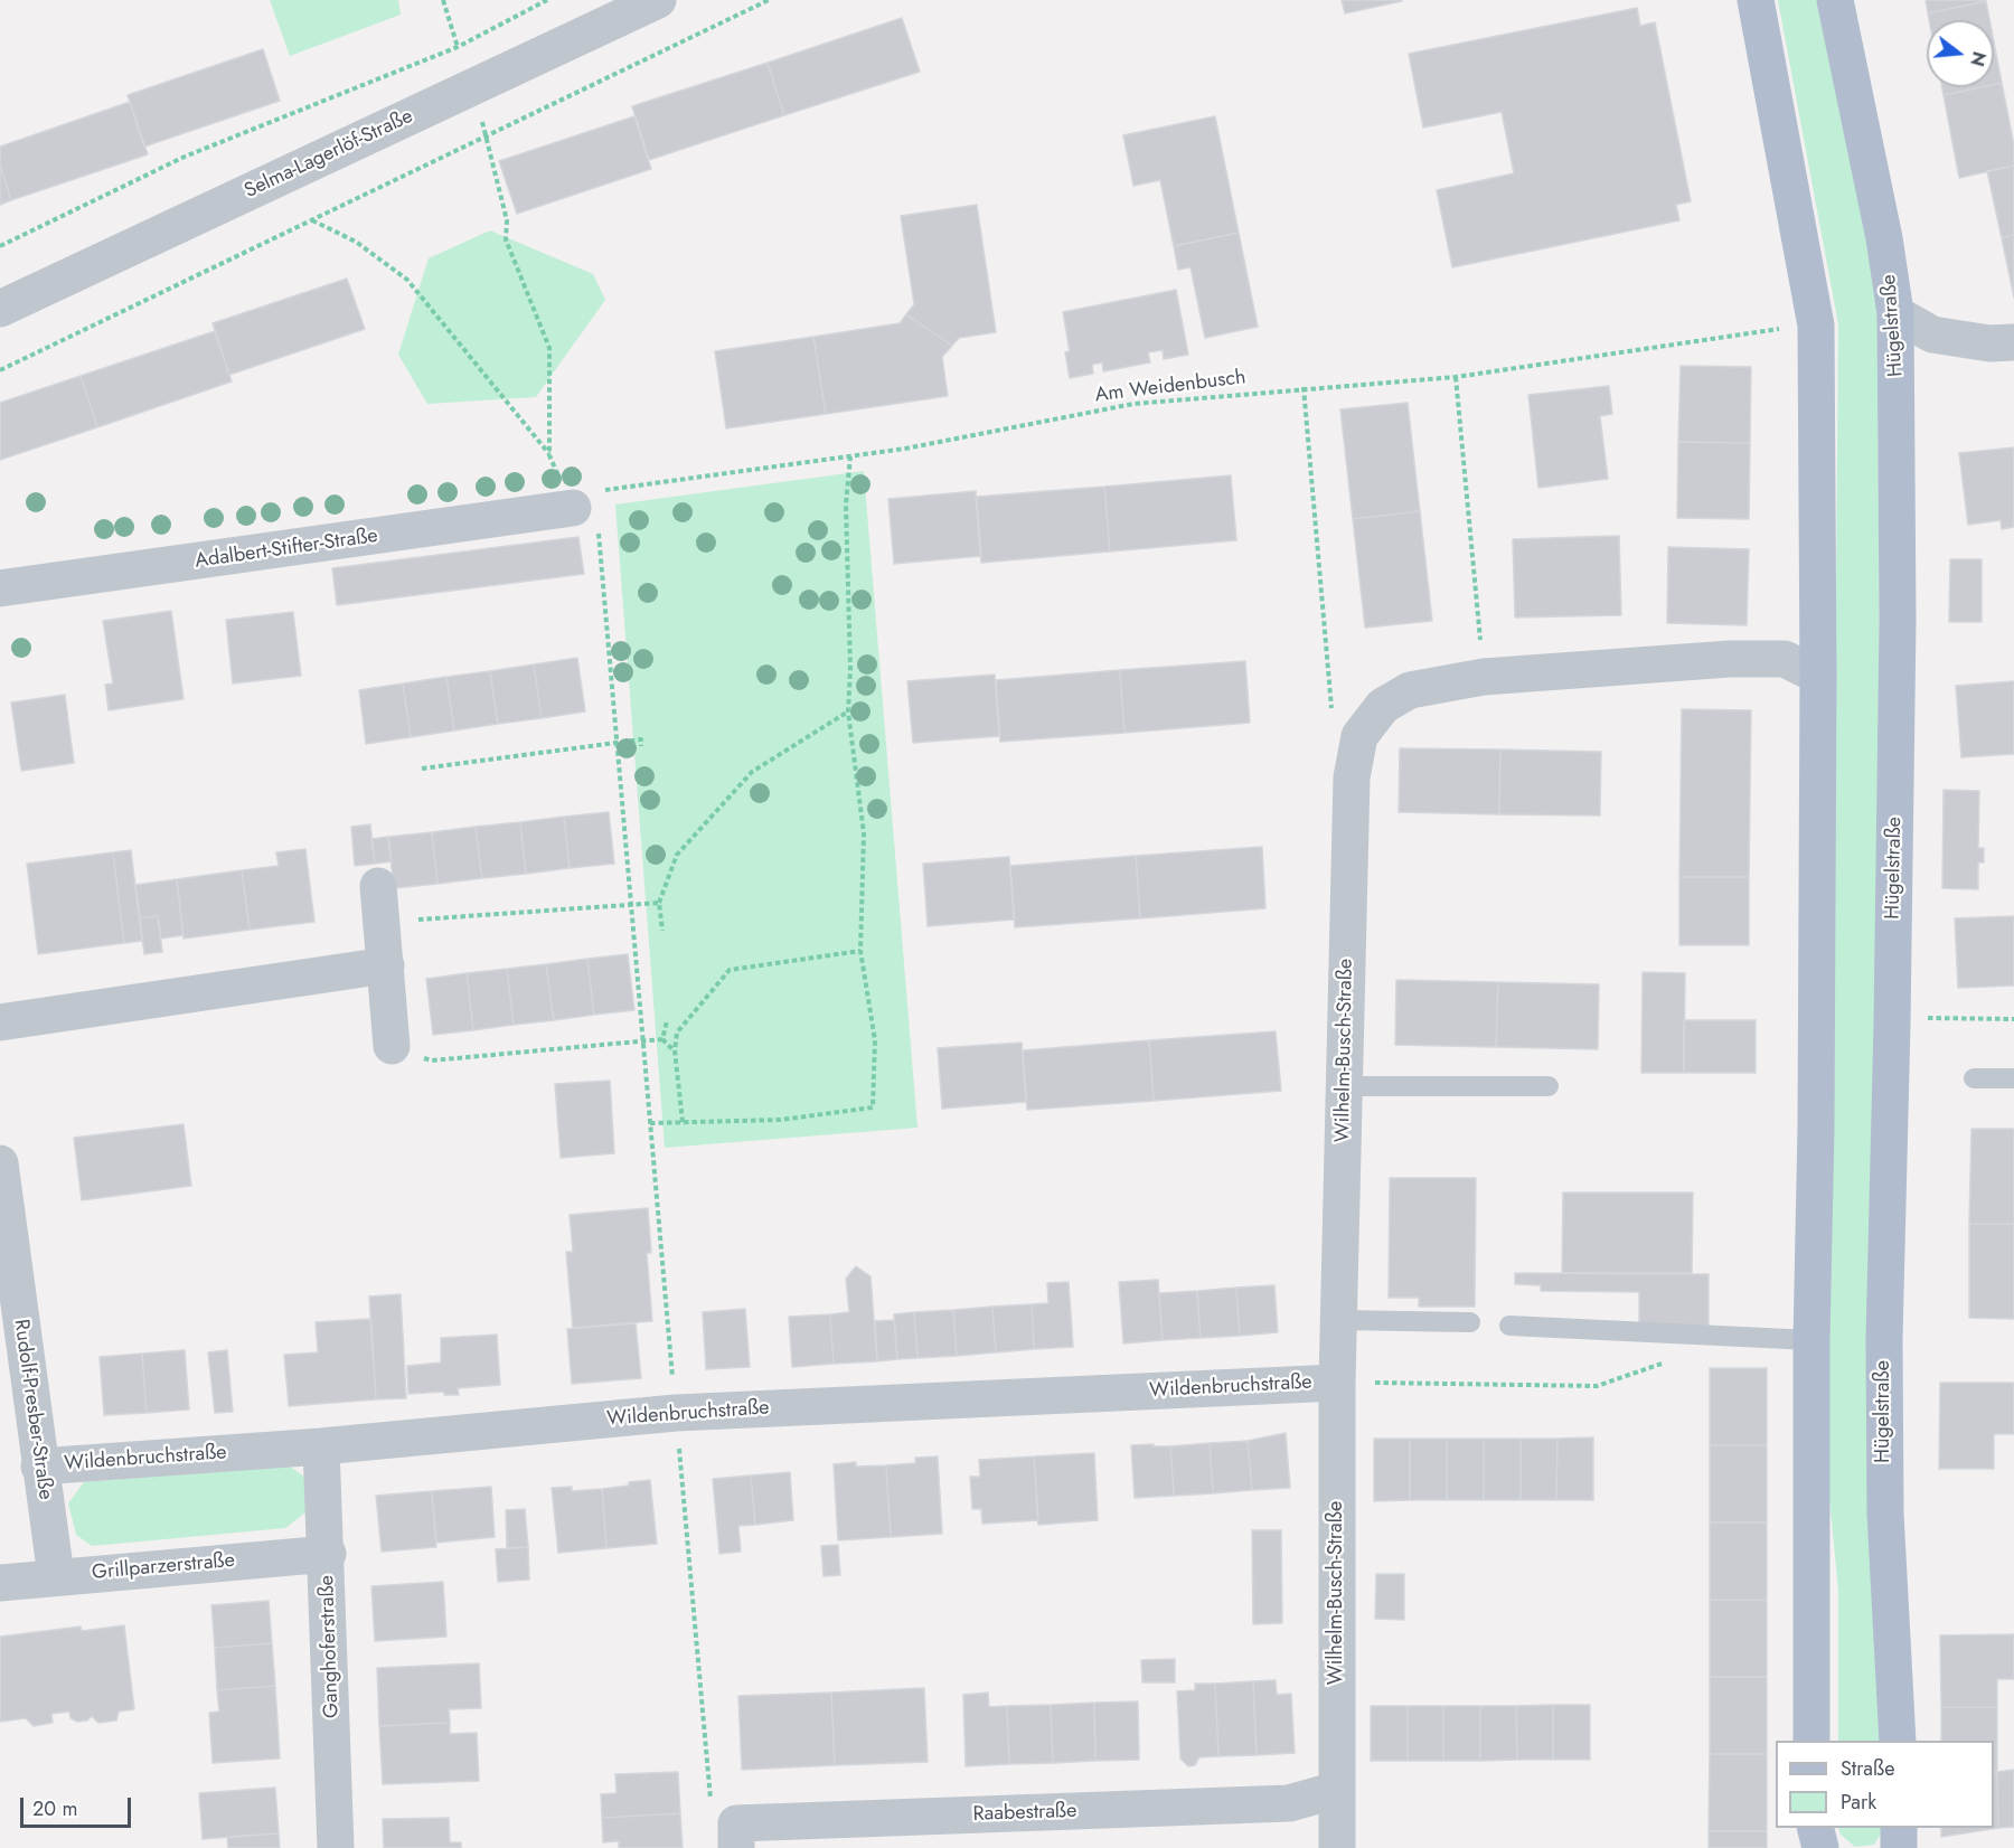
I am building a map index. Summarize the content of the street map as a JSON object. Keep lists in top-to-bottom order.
{
  "streets": {
    "main road": ["Hügelstraße"],
    "street": [
      "Selma-Lagerlöf-Straße",
      "Adalbert-Stifter-Straße",
      "Wilhelm-Busch-Straße",
      "Wildenbruchstraße",
      "Rudolf-Presber-Straße",
      "Grillparzerstraße",
      "Ganghoferstraße",
      "Raabestraße"
    ],
    "path": ["Am Weidenbusch"]
  },
  "crossings": [
    ["Am Weidenbusch", "Adalbert-Stifter-Straße"],
    ["Wilhelm-Busch-Straße", "Wildenbruchstraße"],
    ["Wilhelm-Busch-Straße", "Raabestraße"],
    ["Wildenbruchstraße", "Rudolf-Presber-Straße"],
    ["Wildenbruchstraße", "Ganghoferstraße"],
    ["Rudolf-Presber-Straße", "Grillparzerstraße"],
    ["Grillparzerstraße", "Ganghoferstraße"]
  ],
  "legend": ["Straße", "Park"],
  "scale_bar": "20 m",
  "north": "right"
}
